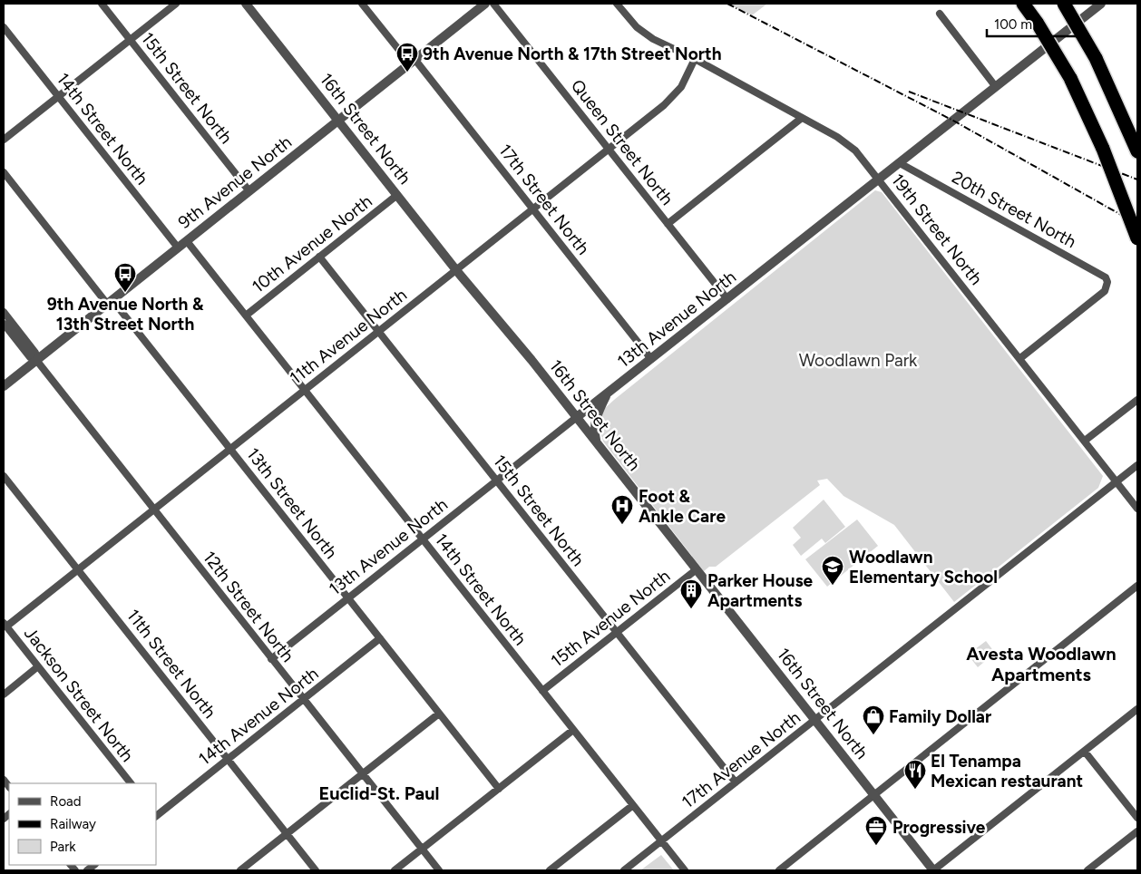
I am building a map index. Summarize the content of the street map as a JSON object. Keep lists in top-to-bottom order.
{
  "streets": {
    "street": [
      "15th Street North",
      "14th Street North",
      "16th Street North",
      "Queen Street North",
      "9th Avenue North",
      "17th Street North",
      "20th Street North",
      "19th Street North",
      "10th Avenue North",
      "13th Avenue North",
      "11th Avenue North",
      "13th Street North",
      "12th Street North",
      "15th Avenue North",
      "11th Street North",
      "Jackson Street North",
      "14th Avenue North",
      "17th Avenue North"
    ]
  },
  "crossings": [
    ["15th Street North", "9th Avenue North"],
    ["15th Street North", "10th Avenue North"],
    ["15th Street North", "13th Avenue North"],
    ["15th Street North", "11th Avenue North"],
    ["15th Street North", "15th Avenue North"],
    ["15th Street North", "17th Avenue North"],
    ["14th Street North", "9th Avenue North"],
    ["14th Street North", "10th Avenue North"],
    ["14th Street North", "13th Avenue North"],
    ["14th Street North", "11th Avenue North"],
    ["14th Street North", "15th Avenue North"],
    ["14th Street North", "17th Avenue North"],
    ["16th Street North", "9th Avenue North"],
    ["16th Street North", "10th Avenue North"],
    ["16th Street North", "13th Avenue North"],
    ["16th Street North", "11th Avenue North"],
    ["16th Street North", "15th Avenue North"],
    ["16th Street North", "17th Avenue North"],
    ["Queen Street North", "13th Avenue North"],
    ["Queen Street North", "11th Avenue North"],
    ["9th Avenue North", "17th Street North"],
    ["9th Avenue North", "13th Street North"],
    ["9th Avenue North", "12th Street North"],
    ["17th Street North", "13th Avenue North"],
    ["17th Street North", "11th Avenue North"],
    ["20th Street North", "19th Street North"],
    ["20th Street North", "13th Avenue North"],
    ["19th Street North", "13th Avenue North"],
    ["19th Street North", "11th Avenue North"],
    ["19th Street North", "17th Avenue North"],
    ["13th Avenue North", "13th Street North"],
    ["13th Avenue North", "12th Street North"],
    ["11th Avenue North", "13th Street North"],
    ["11th Avenue North", "12th Street North"],
    ["11th Avenue North", "11th Street North"],
    ["11th Avenue North", "Jackson Street North"],
    ["13th Street North", "14th Avenue North"],
    ["12th Street North", "14th Avenue North"],
    ["11th Street North", "14th Avenue North"]
  ],
  "districts": ["Avesta Woodlawn Apartments", "Euclid-St. Paul"],
  "parks": ["Woodlawn Park"],
  "places": {
    "bus stop": ["9th Avenue North & 17th Street North", "9th Avenue North & 13th Street North"],
    "hospital": ["Foot & Ankle Care"],
    "school or university": ["Woodlawn Elementary School"],
    "building": ["Parker House Apartments"],
    "shop": ["Family Dollar"],
    "restaurant": ["El Tenampa Mexican restaurant"],
    "office": ["Progressive"]
  },
  "legend": ["Road", "Railway", "Park"],
  "scale_bar": "100 m"
}
